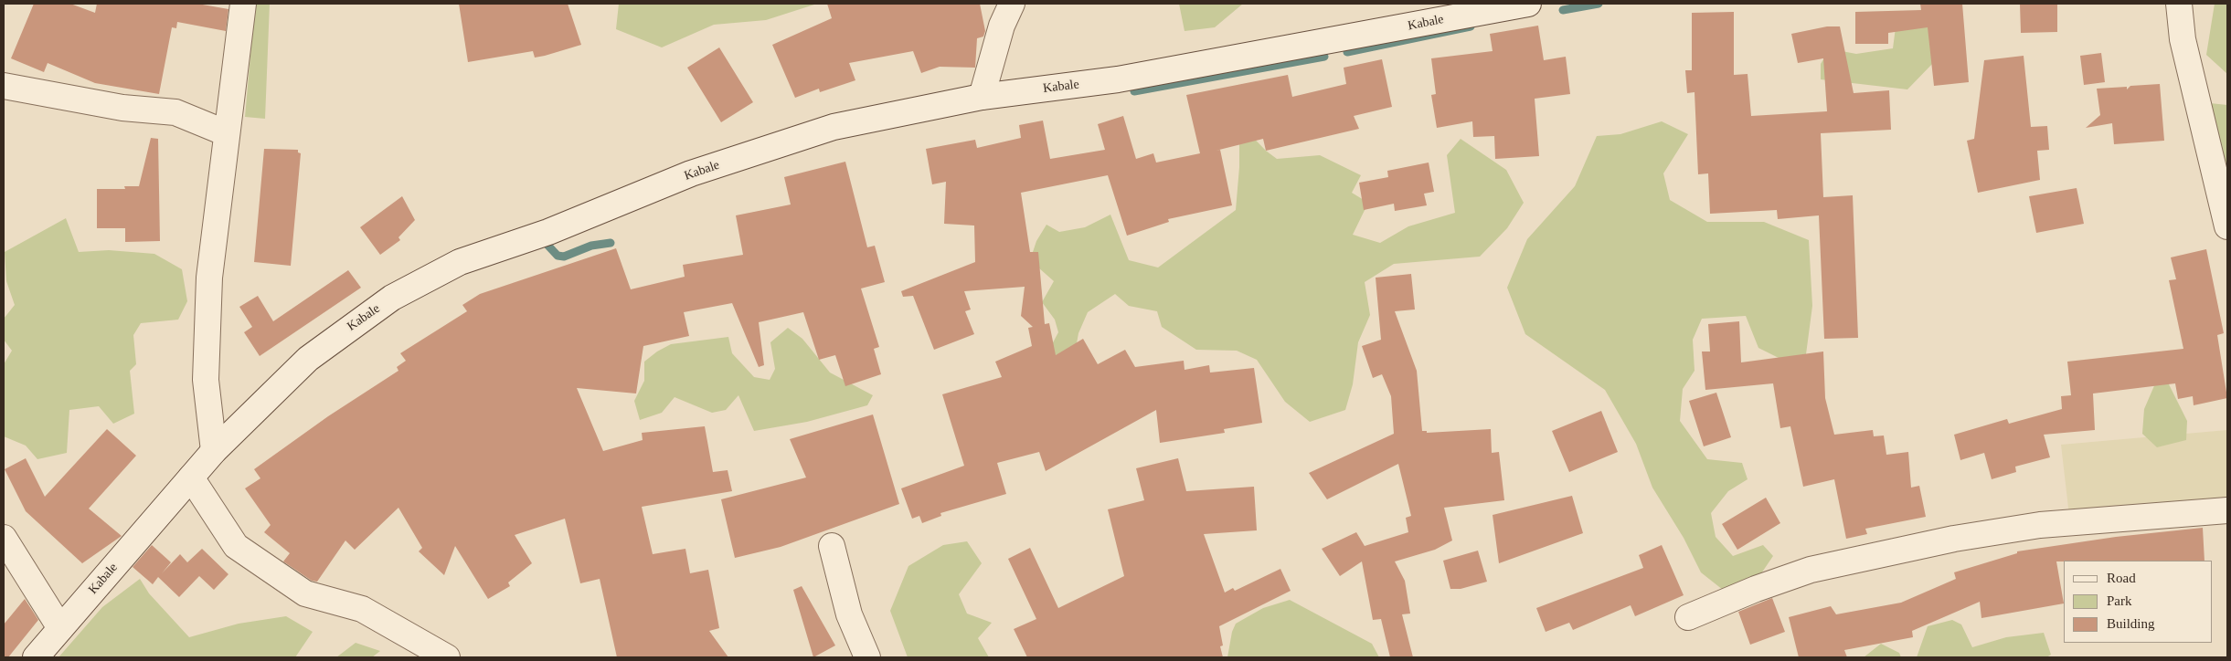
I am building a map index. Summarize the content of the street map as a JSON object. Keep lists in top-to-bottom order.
{
  "streets": {
    "street": ["Kabale"]
  },
  "legend": ["Road", "Park", "Building"]
}
